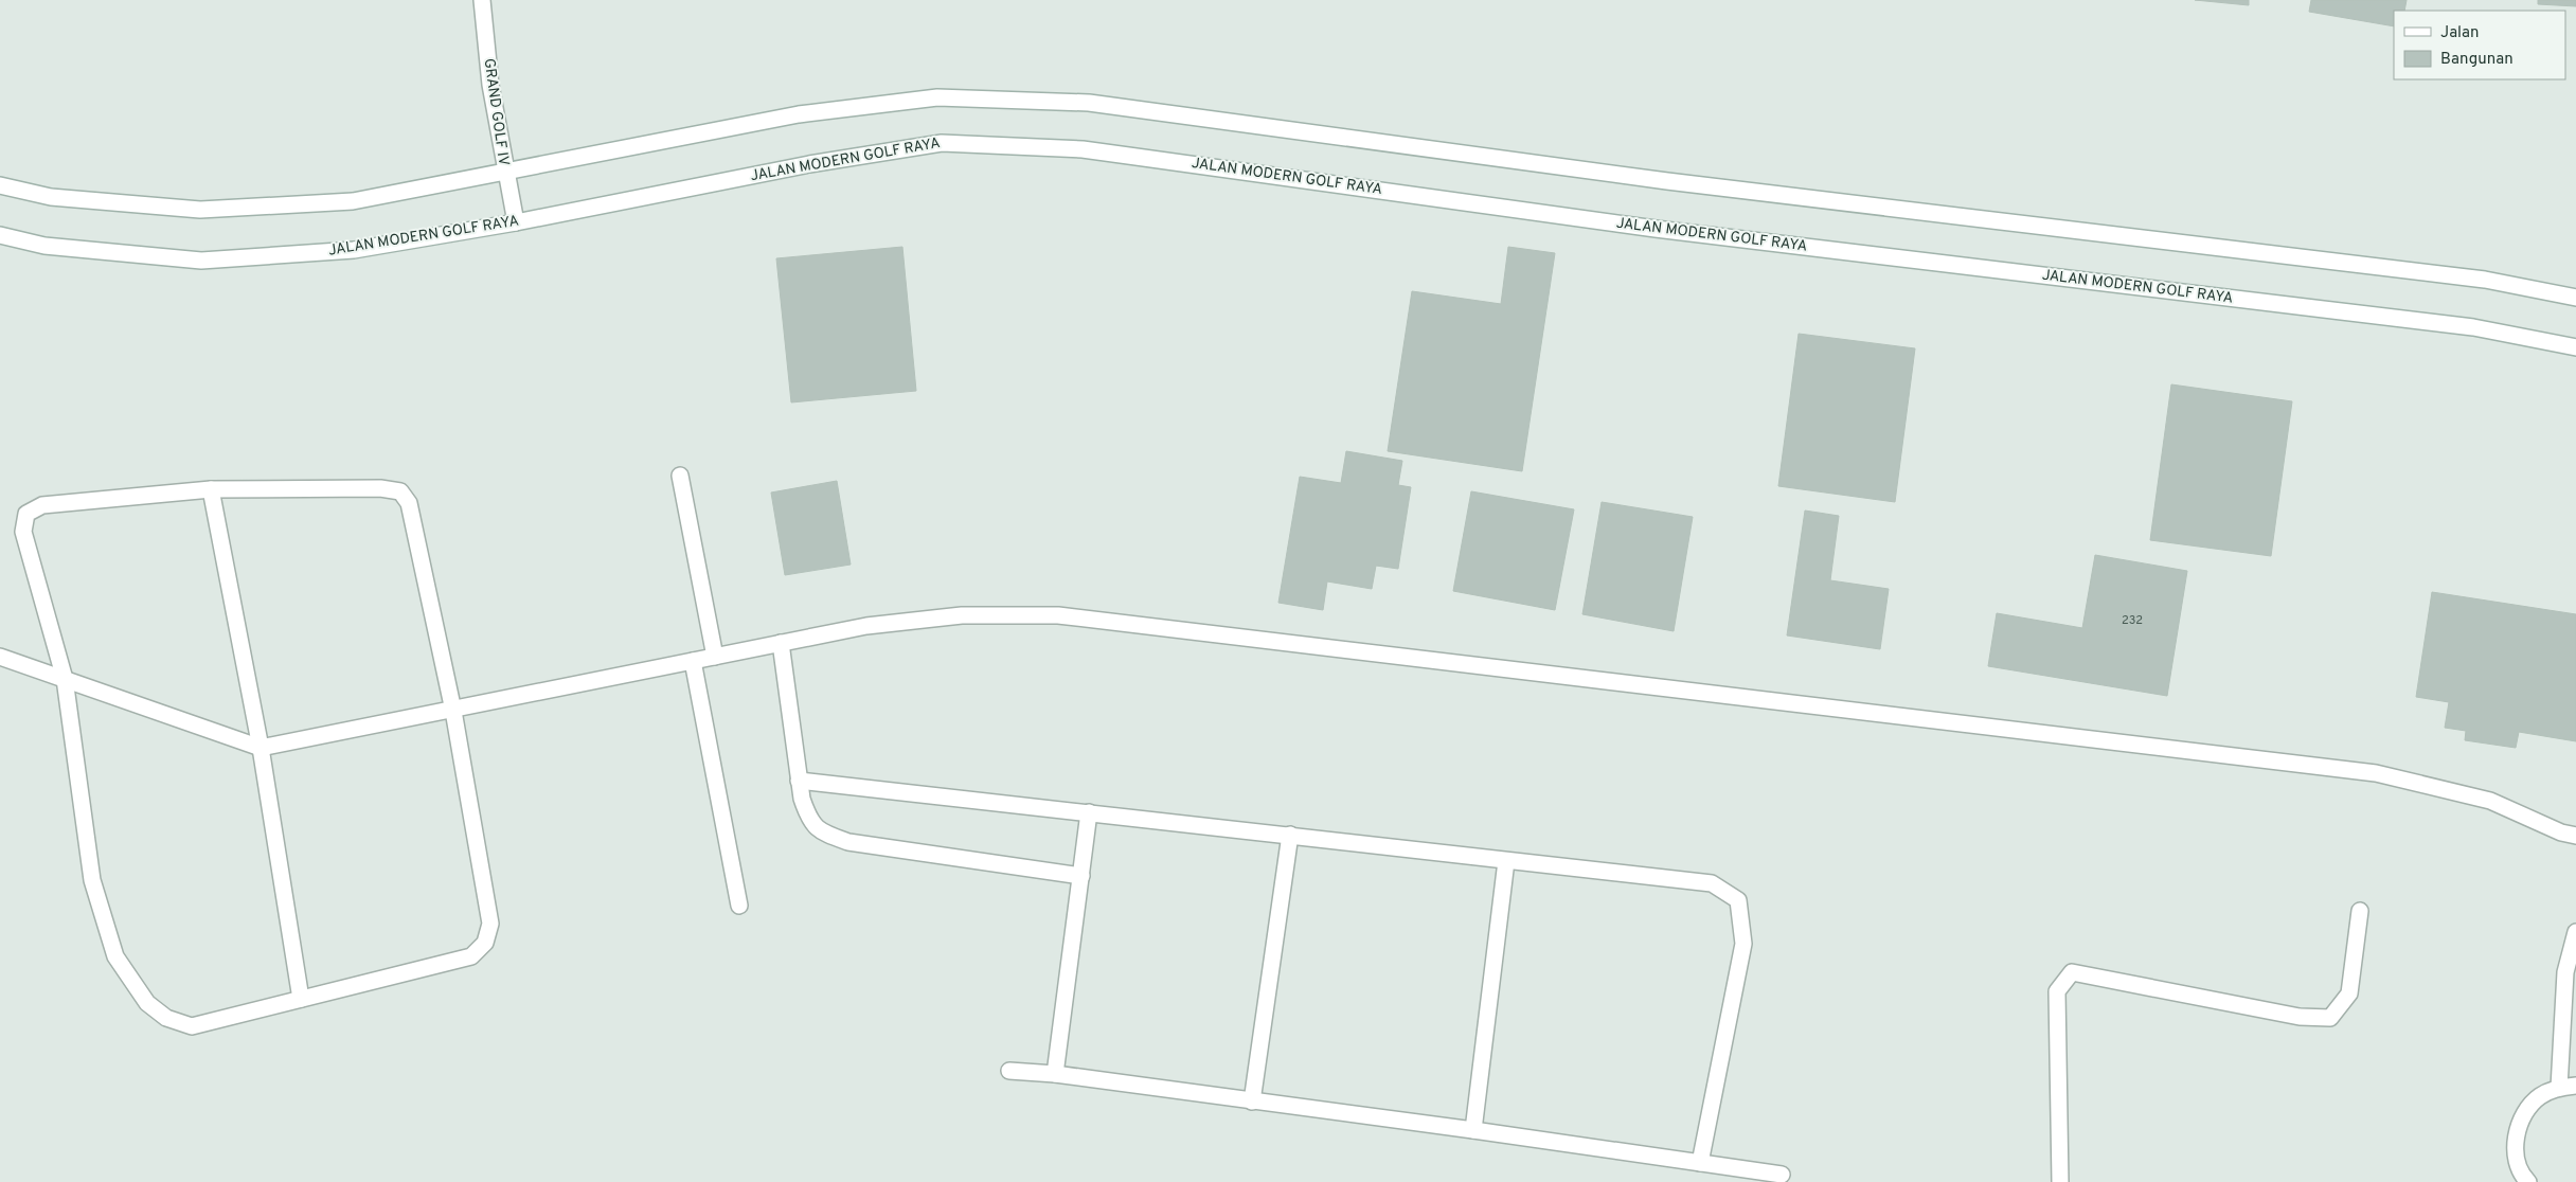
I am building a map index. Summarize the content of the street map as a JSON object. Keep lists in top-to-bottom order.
{
  "streets": {
    "street": ["GRAND GOLF IV", "JALAN MODERN GOLF RAYA"]
  },
  "crossings": [
    ["GRAND GOLF IV", "JALAN MODERN GOLF RAYA"]
  ],
  "house_numbers": ["232"],
  "legend": ["Jalan", "Bangunan"]
}
